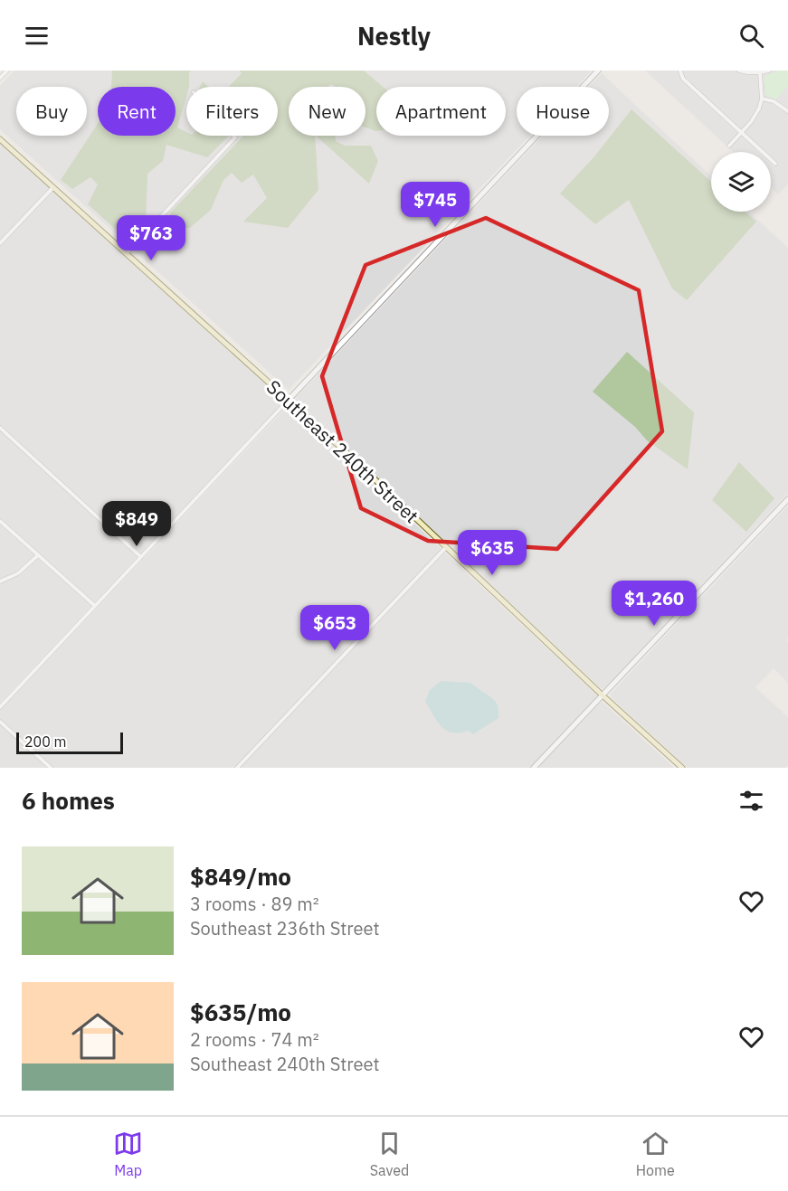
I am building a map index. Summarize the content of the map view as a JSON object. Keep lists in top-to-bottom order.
{
  "streets": {
    "main road": ["Southeast 240th Street"]
  },
  "scale_bar": "200 m",
  "page": {
    "header": "Nestly",
    "chip": [
      "Buy",
      "Rent",
      "Filters",
      "New",
      "Apartment",
      "House"
    ],
    "price": [
      "$745",
      "$763",
      "$849",
      "$635",
      "$1,260",
      "$653"
    ],
    "scale": "200 m",
    "heading": "6 homes",
    "list": [
      {
        "name": "$849/mo",
        "note": "3 rooms · 89 m² · Southeast 236th Street"
      },
      {
        "name": "$635/mo",
        "note": "2 rooms · 74 m² · Southeast 240th Street"
      }
    ],
    "tabs": ["Map", "Saved", "Home"]
  }
}
